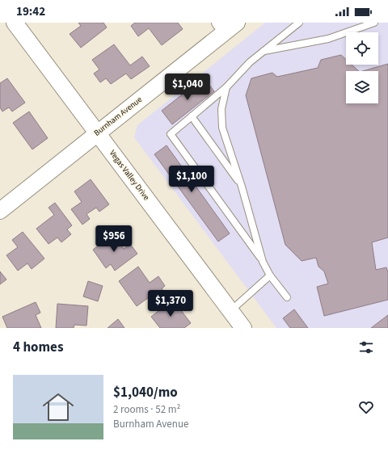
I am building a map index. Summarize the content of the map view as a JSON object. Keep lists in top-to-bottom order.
{
  "streets": {
    "street": ["Burnham Avenue", "Vegas Valley Drive"]
  },
  "crossings": [
    ["Burnham Avenue", "Vegas Valley Drive"]
  ],
  "page": {
    "status": "19:42",
    "price": [
      "$1,040",
      "$1,100",
      "$956",
      "$1,370"
    ],
    "heading": "4 homes",
    "list": [
      {
        "name": "$1,040/mo",
        "note": "2 rooms · 52 m² · Burnham Avenue"
      }
    ]
  }
}
